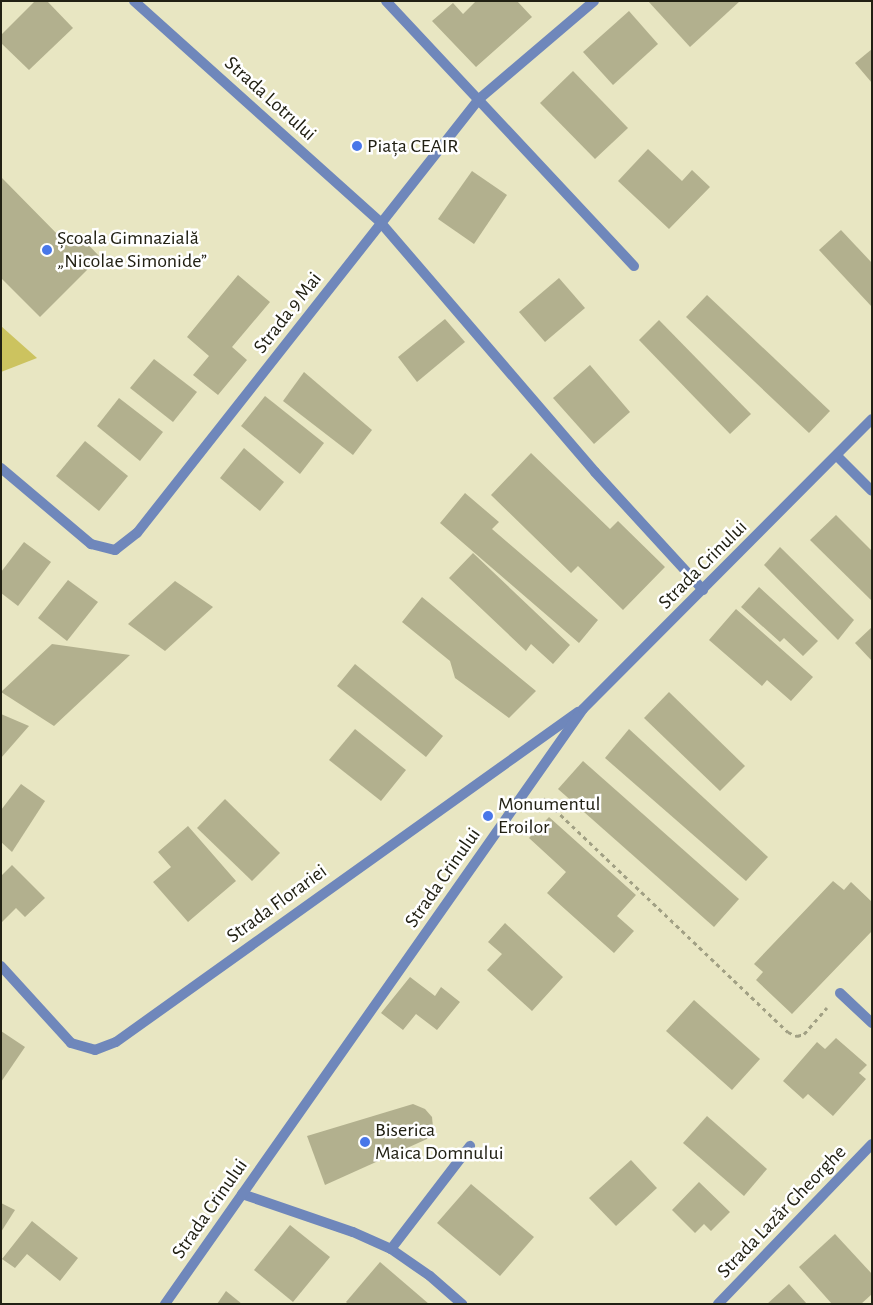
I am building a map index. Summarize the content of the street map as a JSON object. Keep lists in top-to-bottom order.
{
  "streets": {
    "street": [
      "Strada Lotrului",
      "Strada 9 Mai",
      "Strada Crinului",
      "Strada Florariei",
      "Strada Lazăr Gheorghe"
    ]
  },
  "crossings": [
    ["Strada Lotrului", "Strada 9 Mai"],
    ["Strada Lotrului", "Strada Crinului"],
    ["Strada Crinului", "Strada Florariei"]
  ],
  "places": [
    "Piața CEAIR",
    "Școala Gimnazială „Nicolae Simonide”",
    "Monumentul Eroilor",
    "Biserica Maica Domnului"
  ]
}
